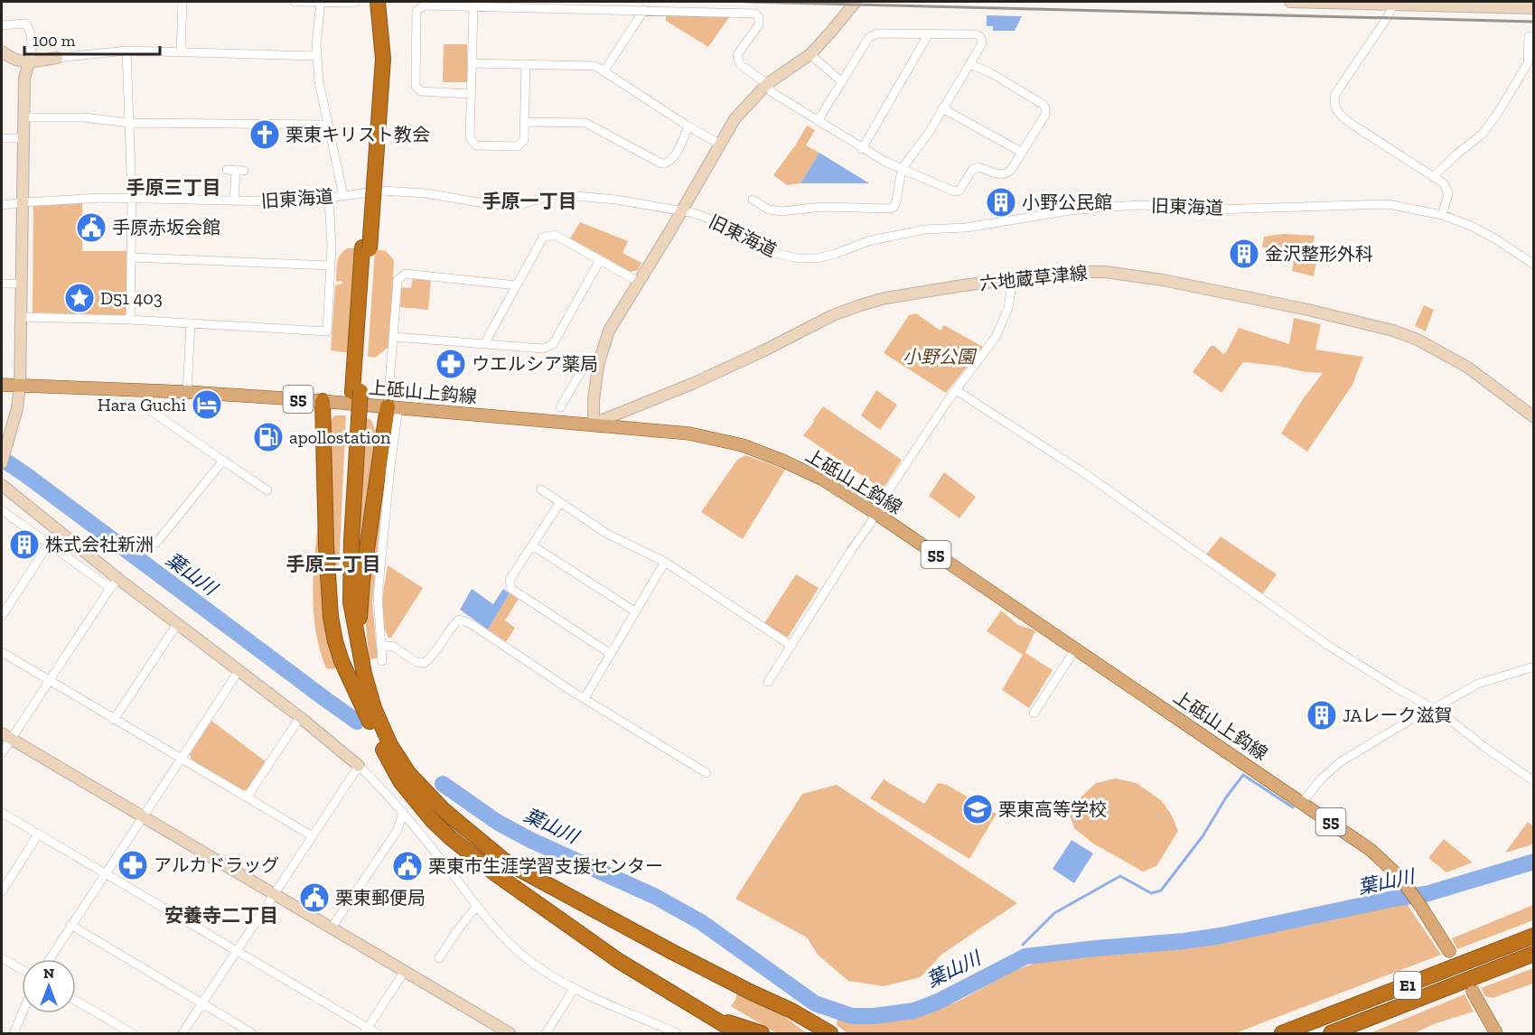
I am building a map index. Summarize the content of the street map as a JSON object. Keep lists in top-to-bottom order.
{
  "streets": {
    "highway": ["E1"],
    "main road": ["上砥山上鈎線", "55"],
    "street": ["旧東海道", "六地蔵草津線"]
  },
  "crossings": [
    ["六地蔵草津線", "上砥山上鈎線"]
  ],
  "districts": [
    "手原三丁目",
    "手原一丁目",
    "手原二丁目",
    "安養寺二丁目"
  ],
  "water": ["葉山川"],
  "parks": ["小野公園"],
  "places": {
    "church": ["栗東キリスト教会"],
    "building": [
      "小野公民館",
      "金沢整形外科",
      "株式会社新洲",
      "JAレーク滋賀"
    ],
    "public building": ["手原赤坂会館", "栗東市生涯学習支援センター", "栗東郵便局"],
    "place": ["D51 403"],
    "pharmacy": ["ウエルシア薬局", "アルカドラッグ"],
    "hotel": ["Hara Guchi"],
    "fuel station": ["apollostation"],
    "school or university": ["栗東高等学校"]
  },
  "scale_bar": "100 m",
  "north": "top"
}
